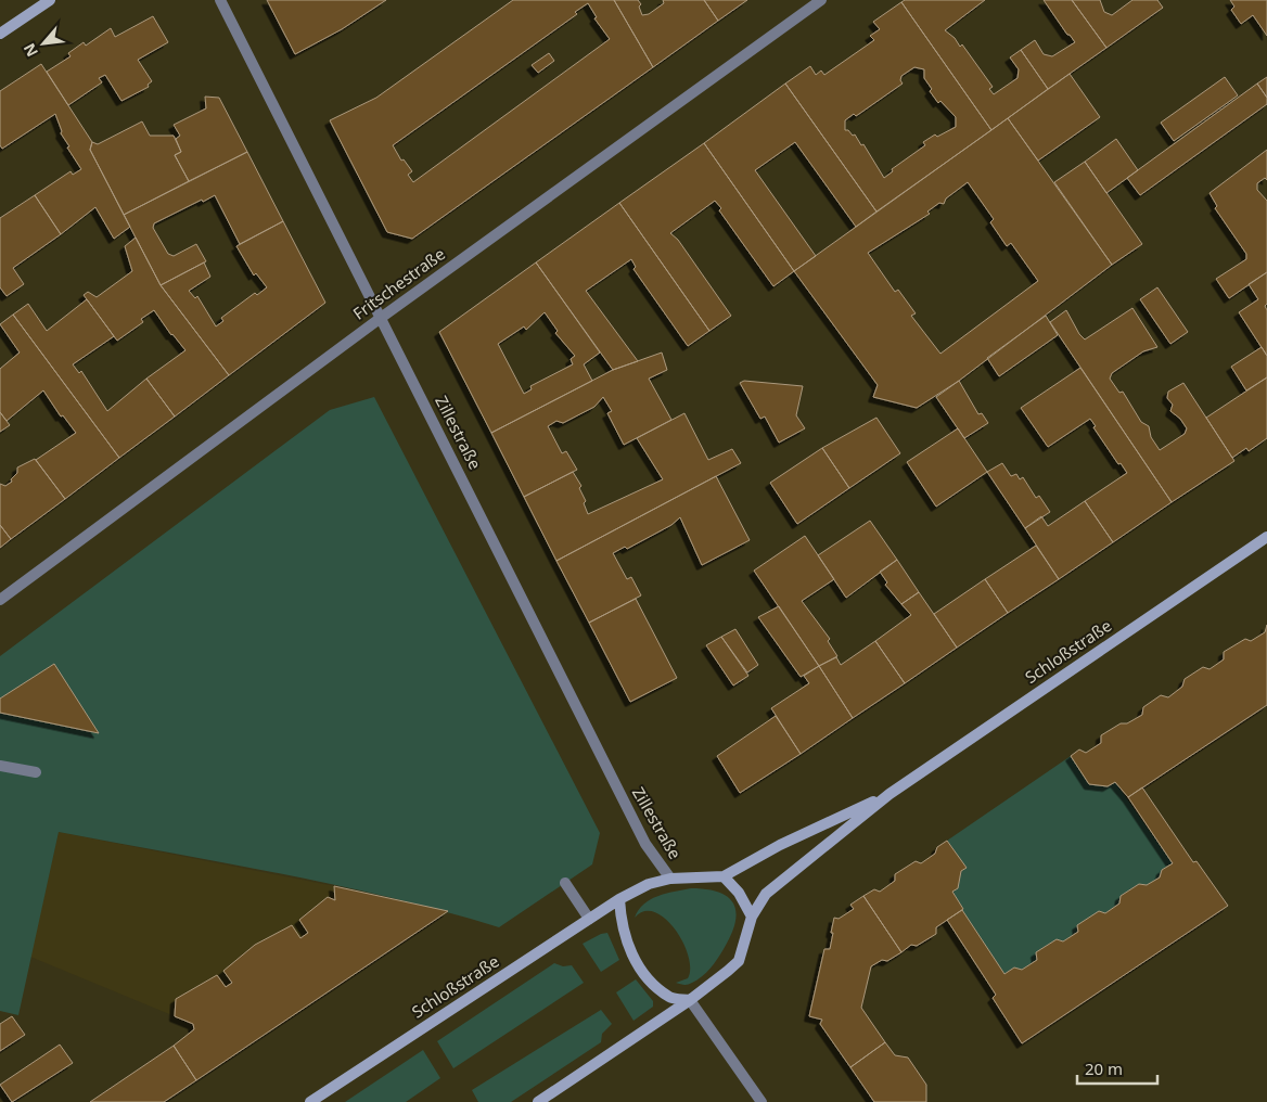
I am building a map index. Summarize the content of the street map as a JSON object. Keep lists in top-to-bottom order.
{
  "streets": {
    "street": ["Fritschestraße", "Zillestraße", "Schloßstraße"]
  },
  "crossings": [
    ["Fritschestraße", "Zillestraße"],
    ["Zillestraße", "Schloßstraße"]
  ],
  "scale_bar": "20 m",
  "north": "bottom left"
}
